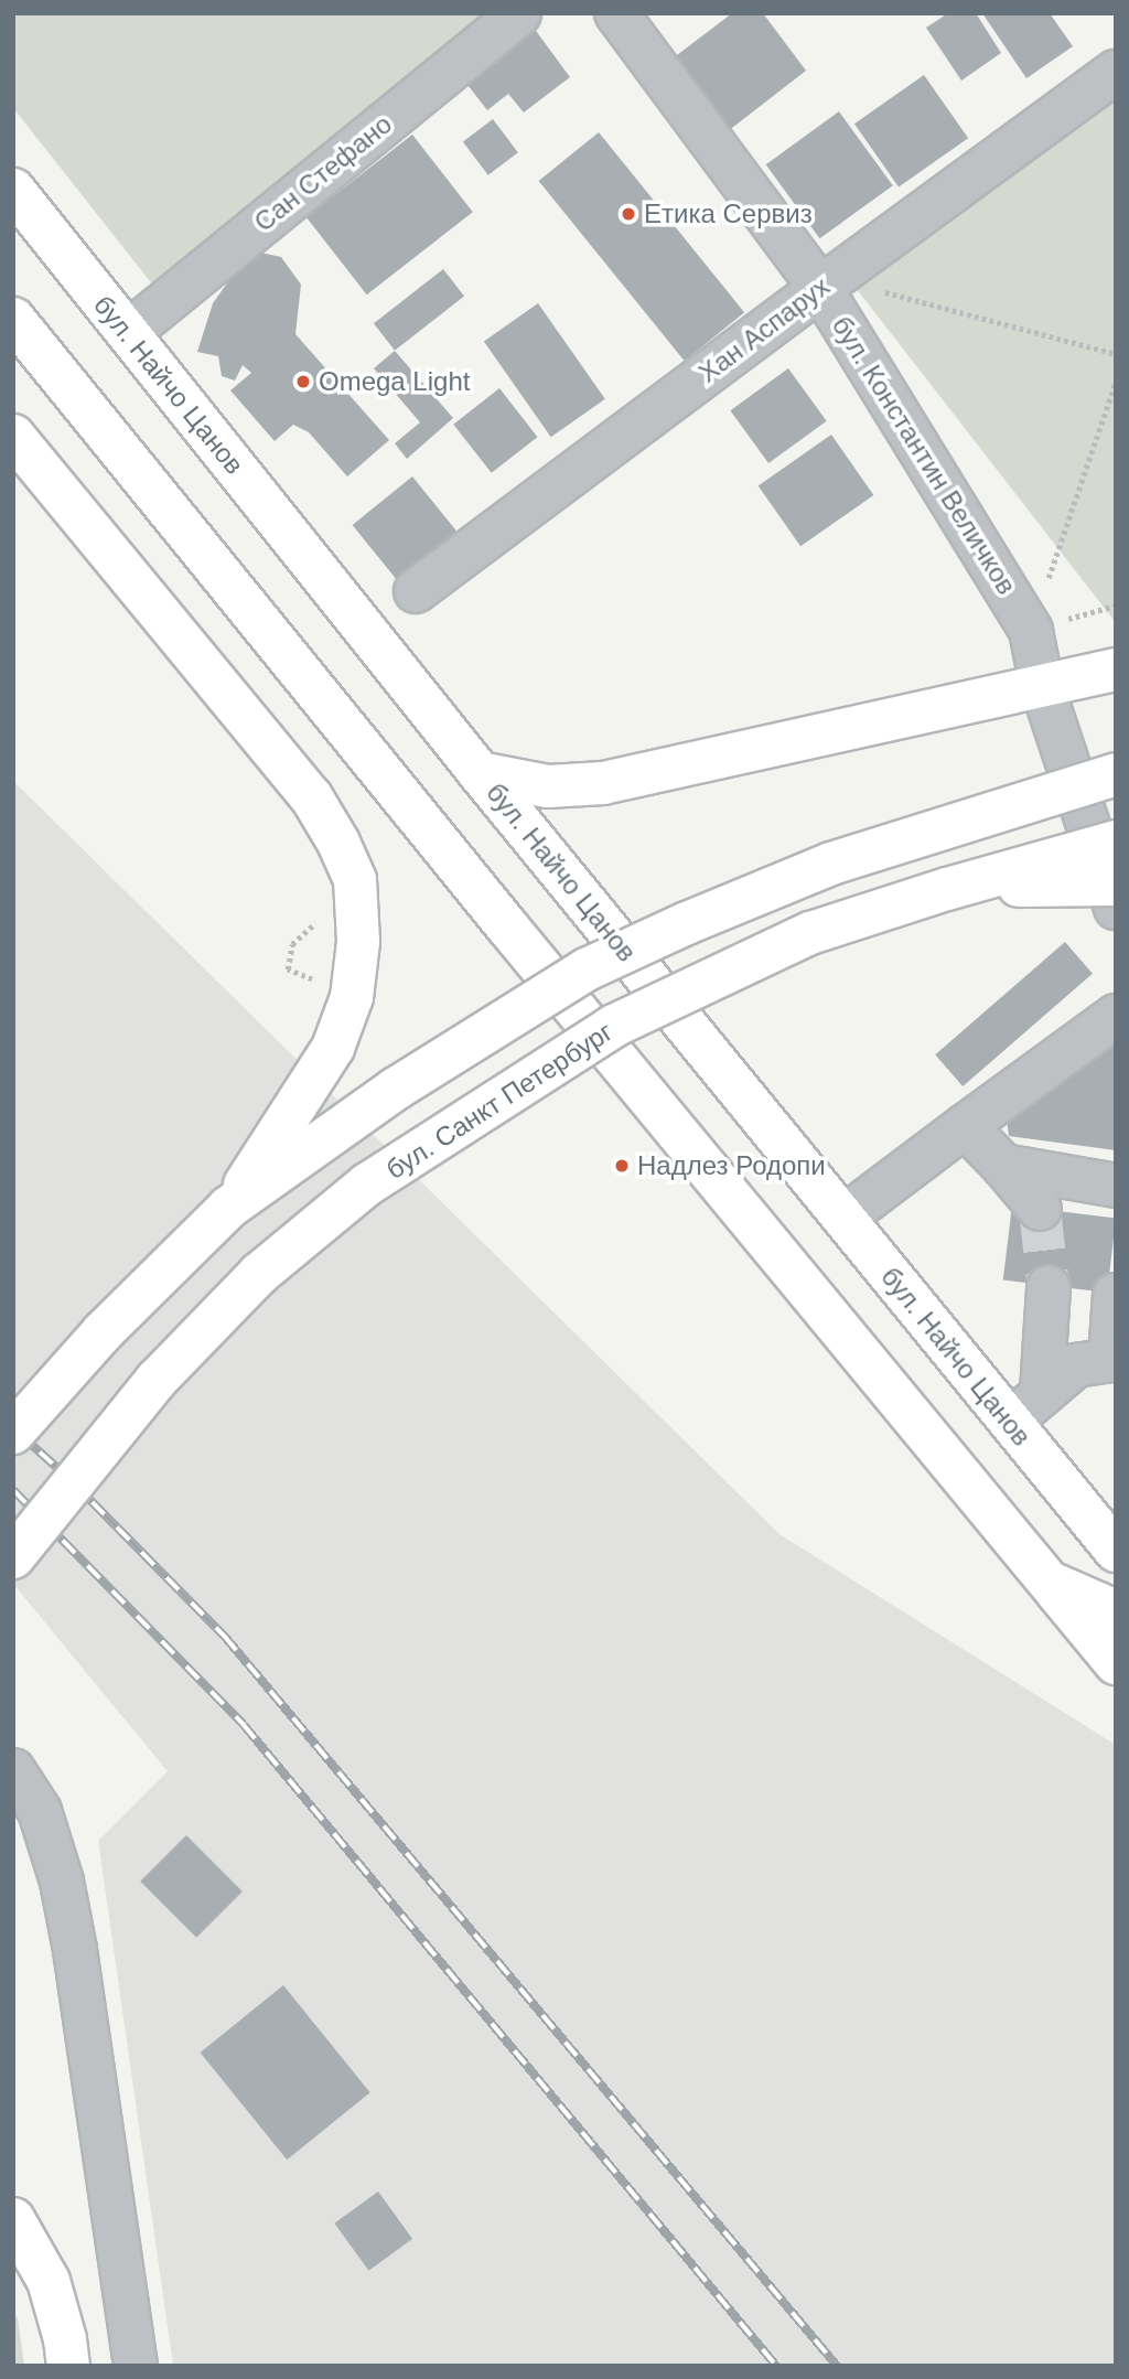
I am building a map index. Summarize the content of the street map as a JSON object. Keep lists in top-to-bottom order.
{
  "streets": {
    "main road": ["бул. Найчо Цанов", "бул. Санкт Петербург"],
    "street": ["Сан Стефано", "Хан Аспарух", "бул. Константин Величков"]
  },
  "crossings": [
    ["Сан Стефано", "бул. Найчо Цанов"],
    ["Хан Аспарух", "бул. Константин Величков"]
  ],
  "places": ["Етика Сервиз", "Omega Light", "Надлез Родопи"]
}
